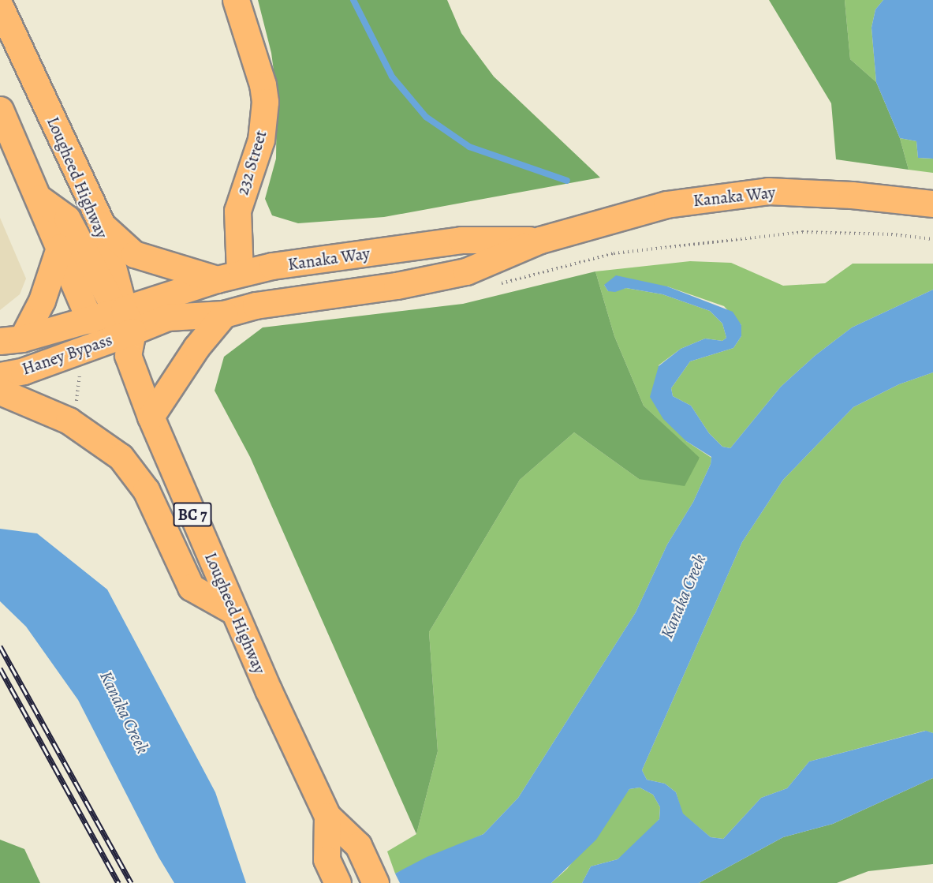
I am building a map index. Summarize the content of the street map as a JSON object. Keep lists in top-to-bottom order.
{
  "streets": {
    "main road": [
      "232 Street",
      "Lougheed Highway",
      "Kanaka Way",
      "Haney Bypass",
      "BC 7"
    ]
  },
  "crossings": [
    ["232 Street", "Kanaka Way"],
    ["Lougheed Highway", "Kanaka Way"],
    ["Lougheed Highway", "Haney Bypass"],
    ["Lougheed Highway", "BC 7"],
    ["Kanaka Way", "Haney Bypass"]
  ],
  "water": ["Kanaka Creek"]
}
